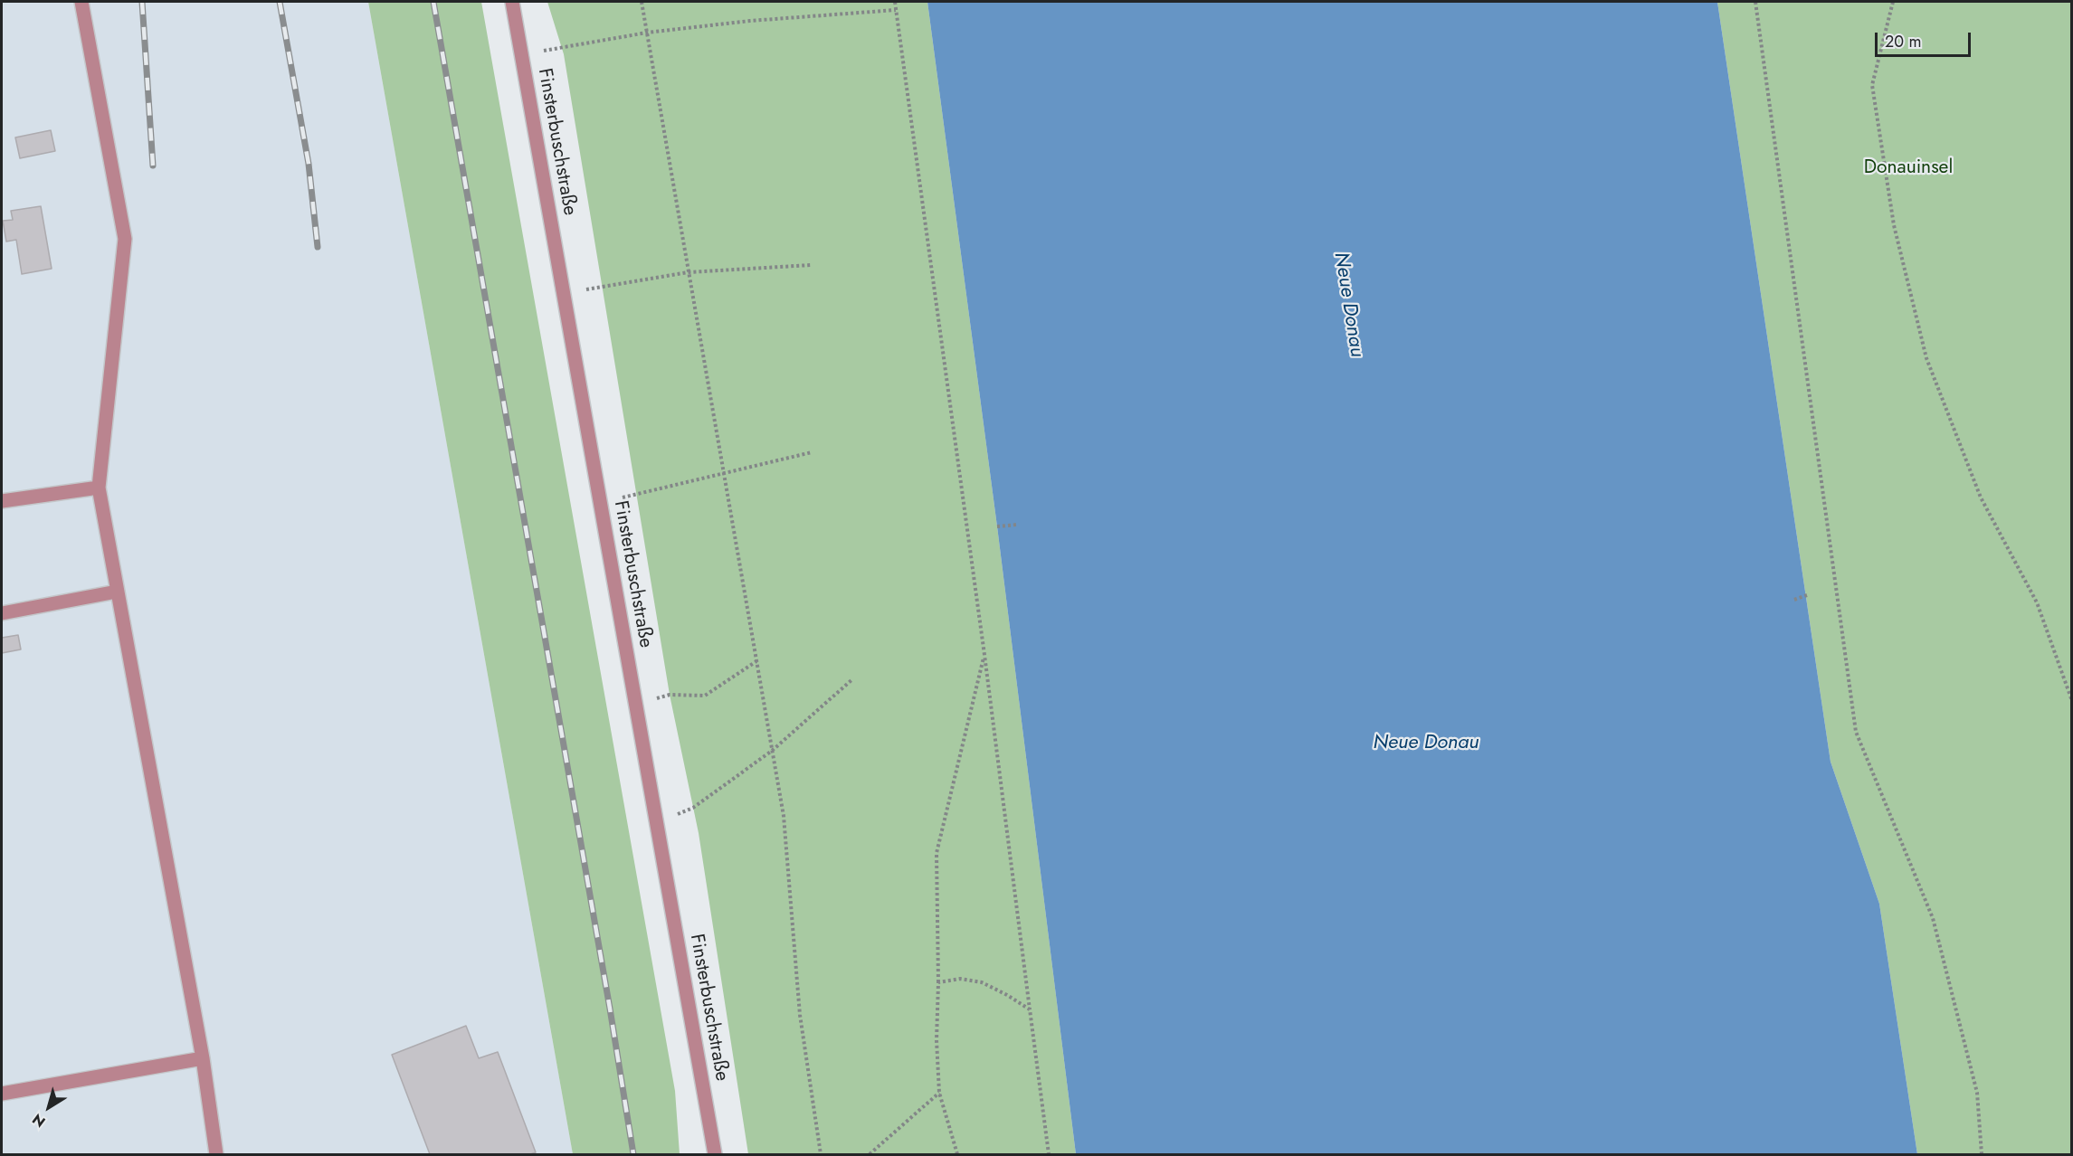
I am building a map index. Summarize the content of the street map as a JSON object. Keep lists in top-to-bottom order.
{
  "streets": {
    "street": ["Finsterbuschstraße"]
  },
  "water": ["Neue Donau"],
  "parks": ["Donauinsel"],
  "scale_bar": "20 m",
  "north": "bottom left"
}
